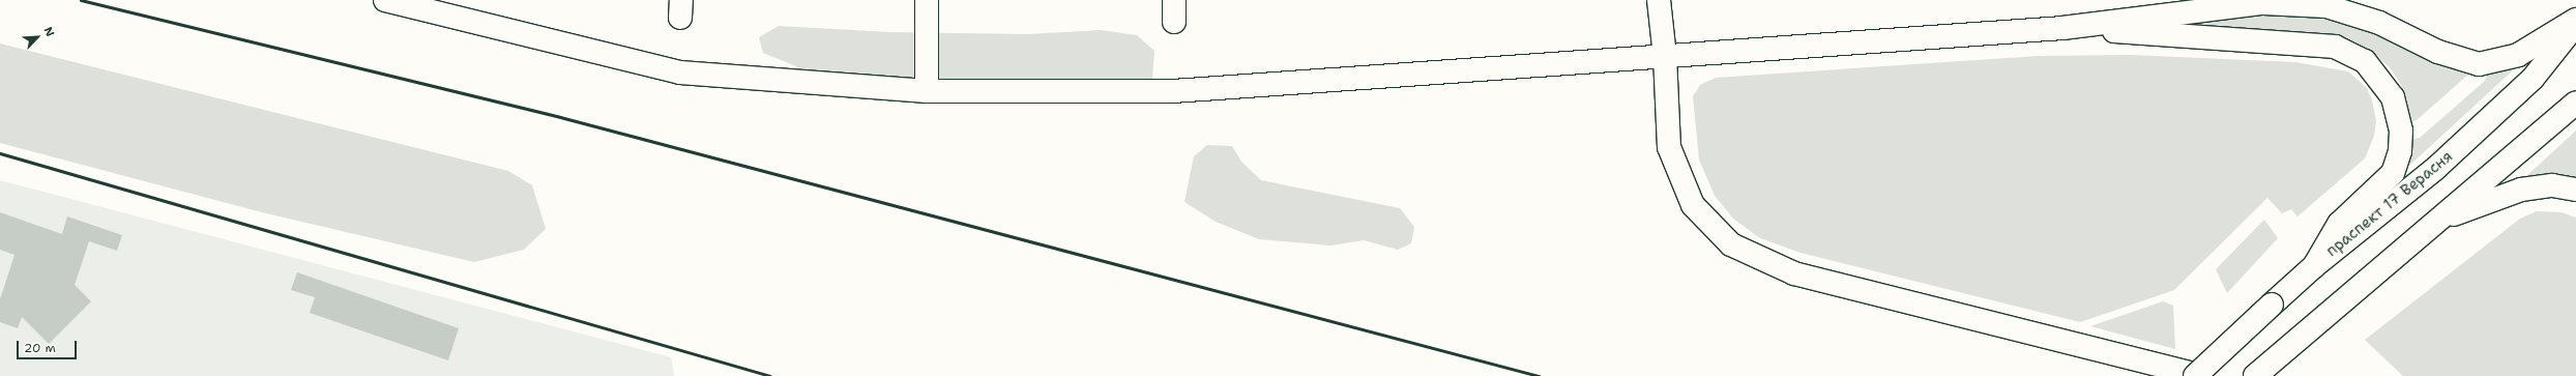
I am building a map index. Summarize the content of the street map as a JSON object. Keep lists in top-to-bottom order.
{
  "streets": {
    "main road": ["праспект 17 Верасня"]
  },
  "scale_bar": "20 m",
  "north": "top right"
}
